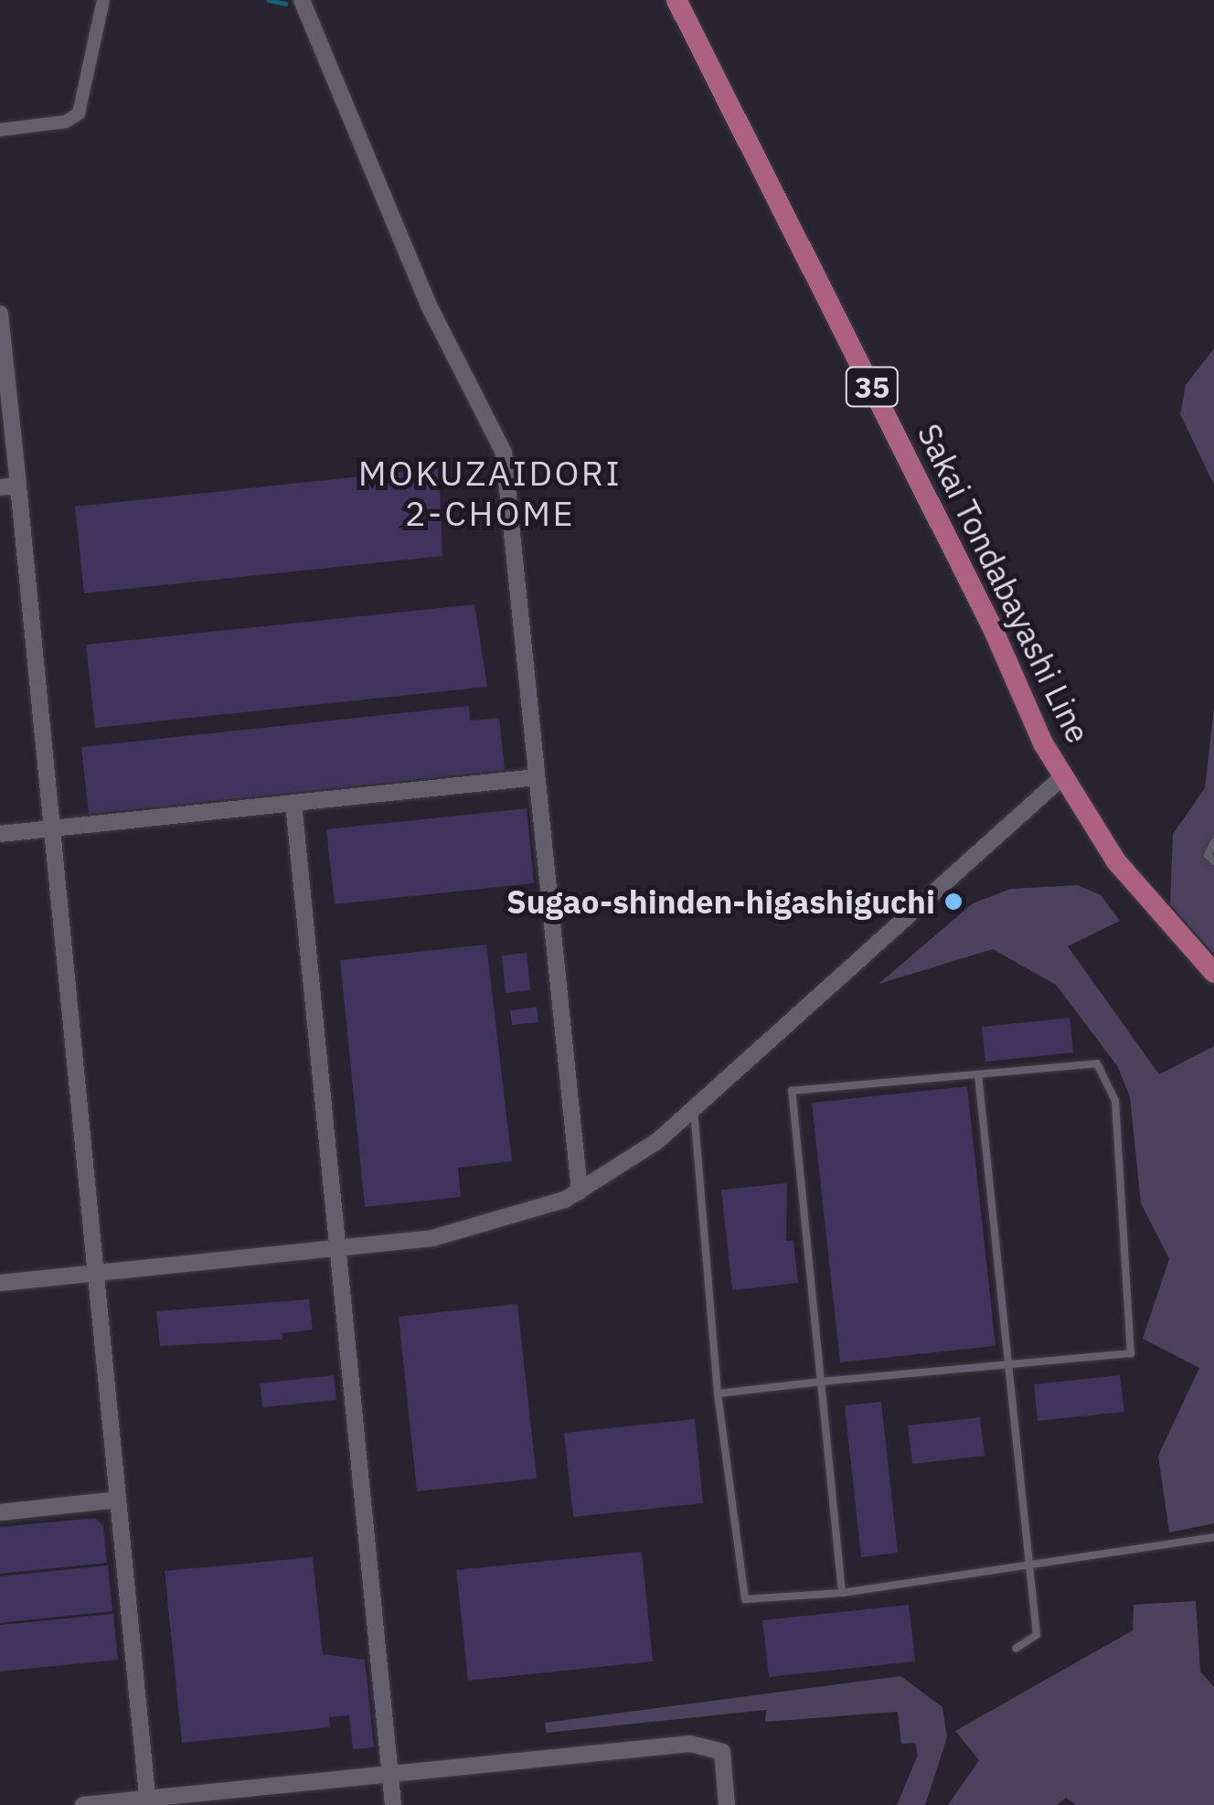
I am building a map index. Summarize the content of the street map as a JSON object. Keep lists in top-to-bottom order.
{
  "streets": {
    "main road": ["35", "Sakai Tondabayashi Line"]
  },
  "districts": ["MOKUZAIDORI 2-CHOME"],
  "places": ["Sugao-shinden-higashiguchi"]
}
